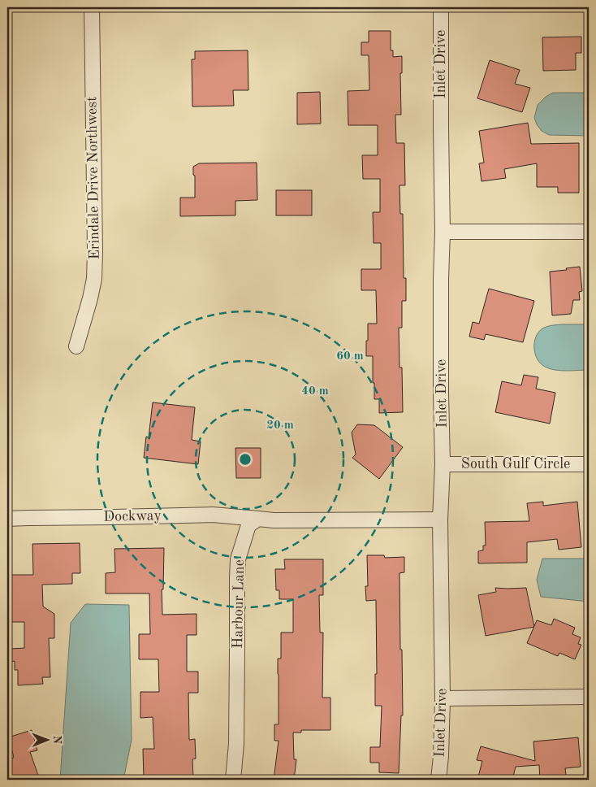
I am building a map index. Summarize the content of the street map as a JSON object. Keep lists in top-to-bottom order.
{
  "streets": {
    "street": [
      "Inlet Drive",
      "Erindale Drive Northwest",
      "South Gulf Circle",
      "Dockway",
      "Harbour Lane"
    ]
  },
  "crossings": [
    ["Inlet Drive", "South Gulf Circle"],
    ["Dockway", "Harbour Lane"]
  ],
  "north": "right",
  "rings": ["60 m", "40 m", "20 m"]
}
